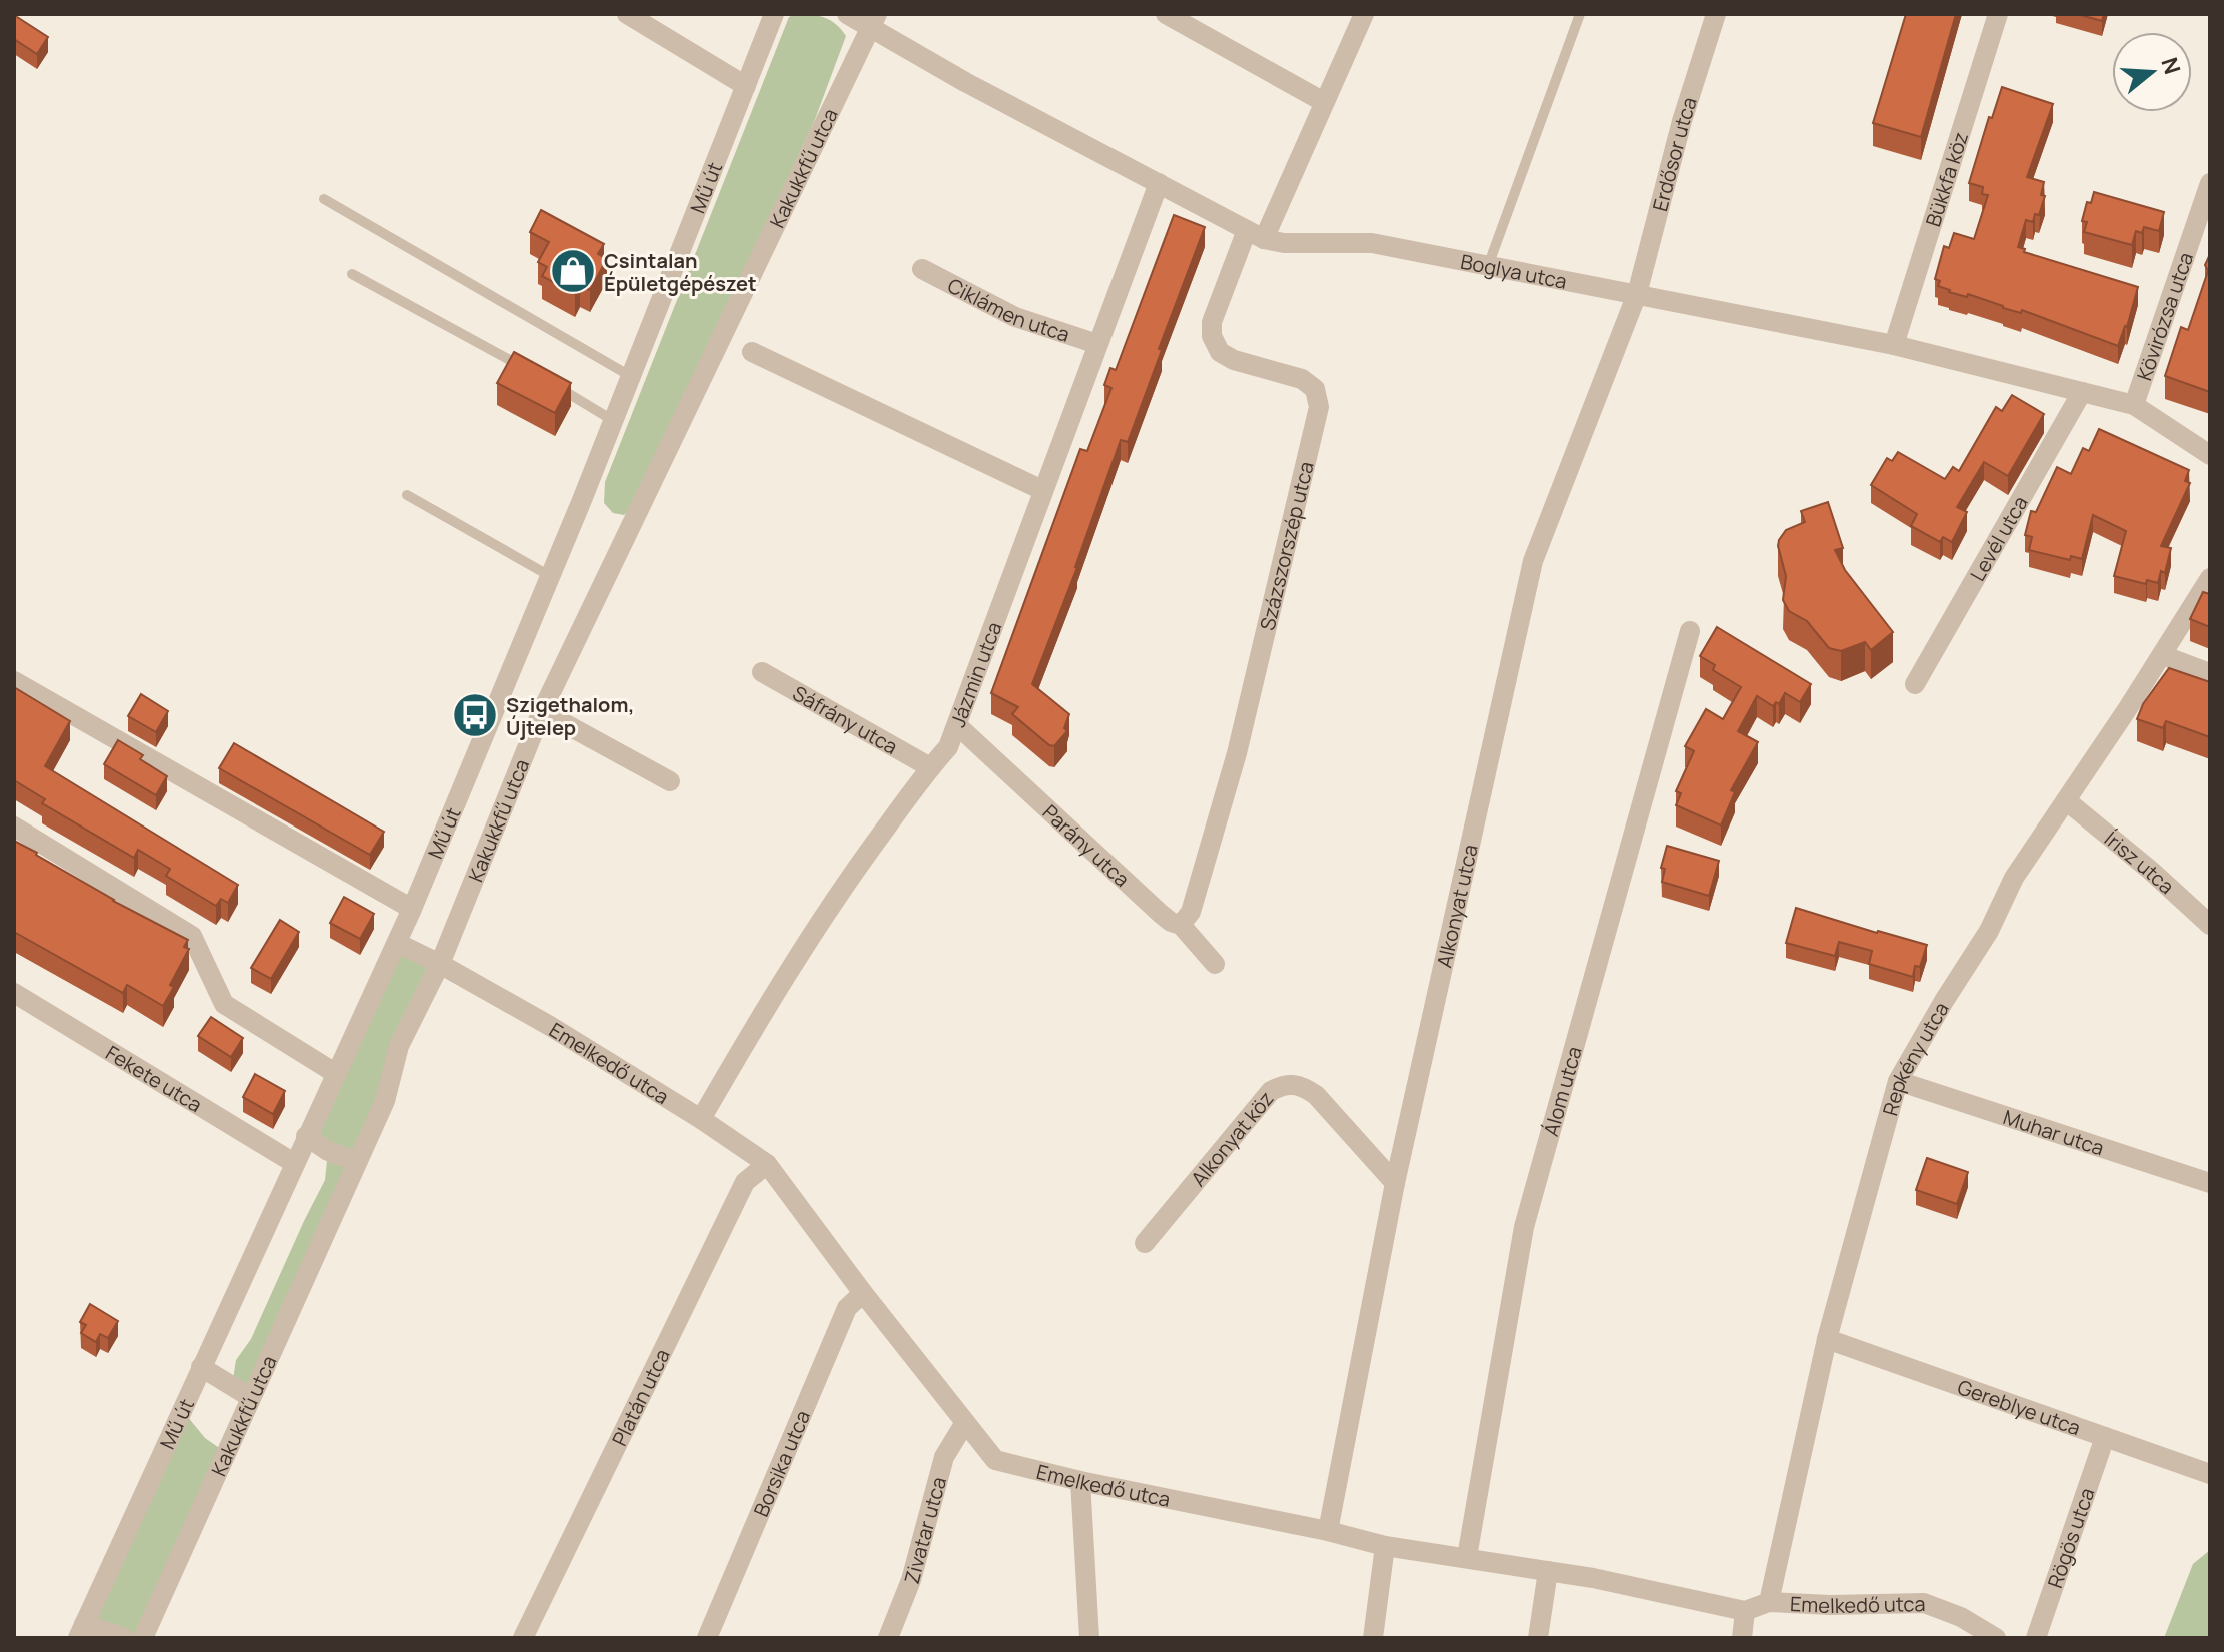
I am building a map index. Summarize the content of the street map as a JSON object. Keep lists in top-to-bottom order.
{
  "streets": {
    "street": [
      "Erdősor utca",
      "Kakukkfű utca",
      "Bükkfa köz",
      "Mű út",
      "Boglya utca",
      "Ciklámen utca",
      "Kövirózsa utca",
      "Levél utca",
      "Százszorszép utca",
      "Jázmin utca",
      "Sáfrány utca",
      "Parány utca",
      "Írisz utca",
      "Alkonyat utca",
      "Repkény utca",
      "Emelkedő utca",
      "Fekete utca",
      "Álom utca",
      "Muhar utca",
      "Alkonyat köz",
      "Platán utca",
      "Gereblye utca",
      "Borsika utca",
      "Zivatar utca",
      "Rögös utca"
    ]
  },
  "crossings": [
    ["Erdősor utca", "Boglya utca"],
    ["Erdősor utca", "Alkonyat utca"],
    ["Kakukkfű utca", "Boglya utca"],
    ["Kakukkfű utca", "Emelkedő utca"],
    ["Bükkfa köz", "Boglya utca"],
    ["Mű út", "Emelkedő utca"],
    ["Mű út", "Fekete utca"],
    ["Boglya utca", "Kövirózsa utca"],
    ["Boglya utca", "Levél utca"],
    ["Boglya utca", "Százszorszép utca"],
    ["Boglya utca", "Jázmin utca"],
    ["Boglya utca", "Alkonyat utca"],
    ["Ciklámen utca", "Jázmin utca"],
    ["Százszorszép utca", "Parány utca"],
    ["Jázmin utca", "Sáfrány utca"],
    ["Jázmin utca", "Parány utca"],
    ["Jázmin utca", "Emelkedő utca"],
    ["Írisz utca", "Repkény utca"],
    ["Alkonyat utca", "Emelkedő utca"],
    ["Alkonyat utca", "Alkonyat köz"],
    ["Repkény utca", "Emelkedő utca"],
    ["Repkény utca", "Muhar utca"],
    ["Repkény utca", "Gereblye utca"],
    ["Emelkedő utca", "Álom utca"],
    ["Emelkedő utca", "Platán utca"],
    ["Emelkedő utca", "Borsika utca"],
    ["Emelkedő utca", "Zivatar utca"],
    ["Gereblye utca", "Rögös utca"]
  ],
  "places": {
    "shop": ["Csintalan Épületgépészet"],
    "bus stop": ["Szigethalom, Újtelep"]
  },
  "north": "right"
}
